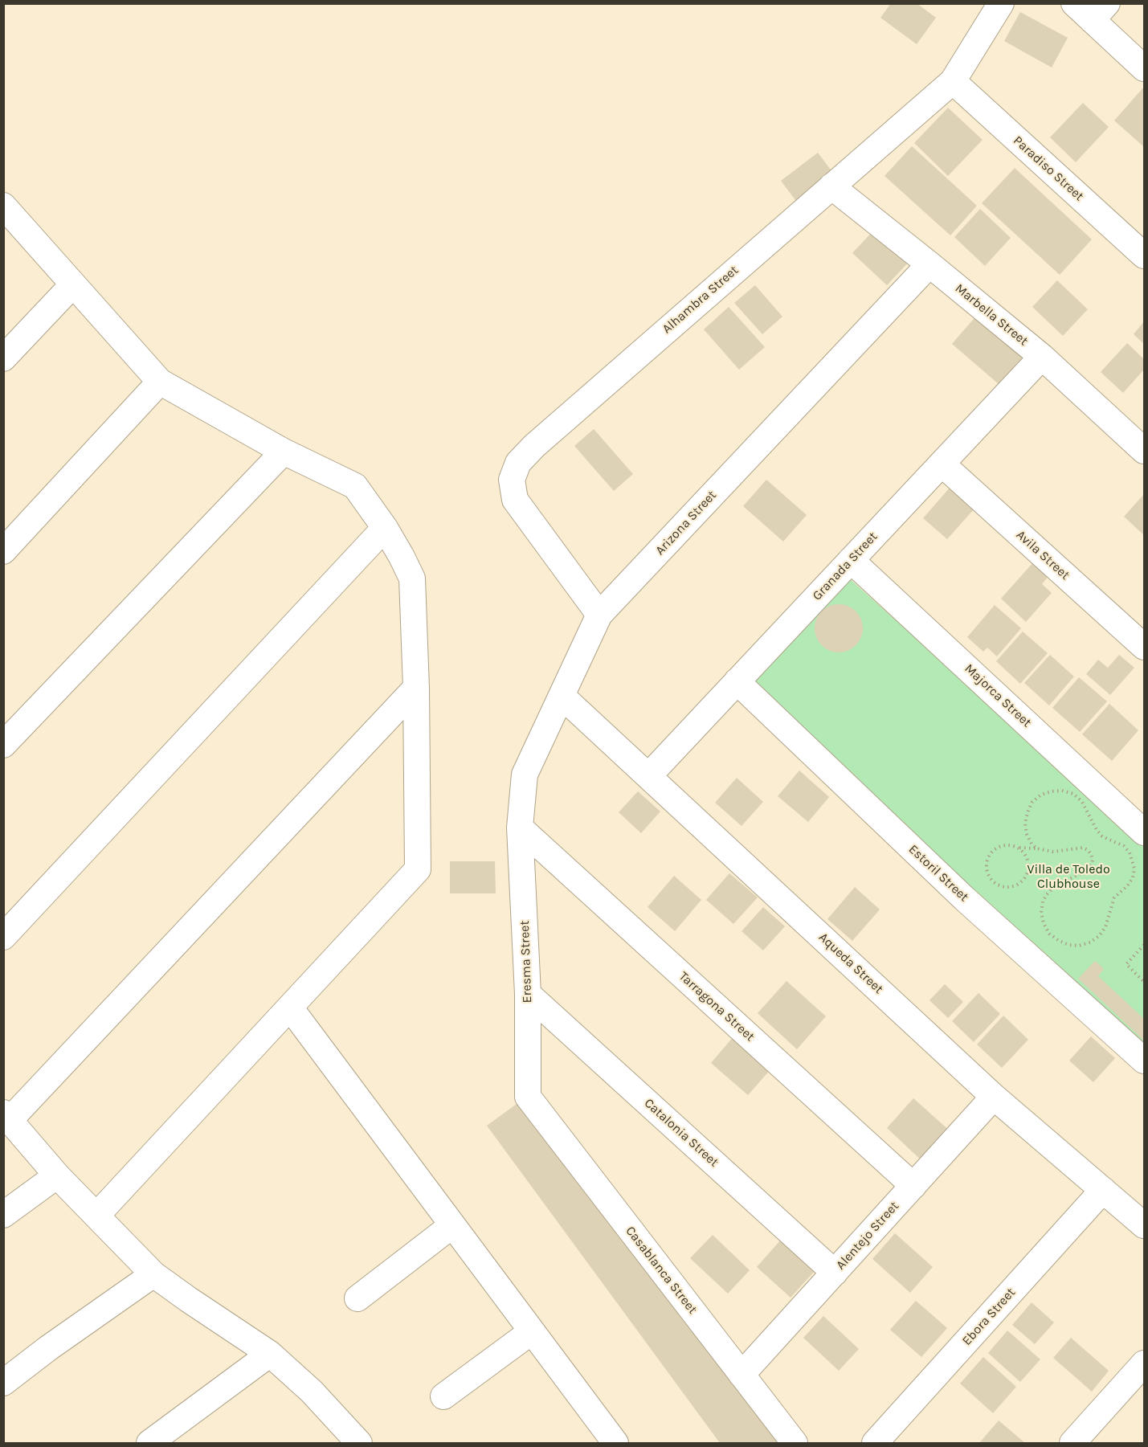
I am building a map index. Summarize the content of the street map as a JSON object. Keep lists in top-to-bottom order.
{
  "streets": {
    "street": [
      "Paradiso Street",
      "Alhambra Street",
      "Marbella Street",
      "Arizona Street",
      "Avila Street",
      "Granada Street",
      "Majorca Street",
      "Estoril Street",
      "Eresma Street",
      "Aqueda Street",
      "Tarragona Street",
      "Catalonia Street",
      "Alentejo Street",
      "Casablanca Street",
      "Ebora Street"
    ]
  },
  "crossings": [
    ["Paradiso Street", "Alhambra Street"],
    ["Alhambra Street", "Marbella Street"],
    ["Alhambra Street", "Arizona Street"],
    ["Marbella Street", "Arizona Street"],
    ["Marbella Street", "Granada Street"],
    ["Arizona Street", "Eresma Street"],
    ["Arizona Street", "Aqueda Street"],
    ["Arizona Street", "Tarragona Street"],
    ["Avila Street", "Granada Street"],
    ["Granada Street", "Majorca Street"],
    ["Granada Street", "Estoril Street"],
    ["Granada Street", "Aqueda Street"],
    ["Eresma Street", "Tarragona Street"],
    ["Eresma Street", "Catalonia Street"],
    ["Eresma Street", "Casablanca Street"],
    ["Aqueda Street", "Alentejo Street"],
    ["Aqueda Street", "Ebora Street"],
    ["Tarragona Street", "Alentejo Street"],
    ["Catalonia Street", "Alentejo Street"],
    ["Alentejo Street", "Casablanca Street"]
  ],
  "parks": ["Villa de Toledo Clubhouse"]
}
